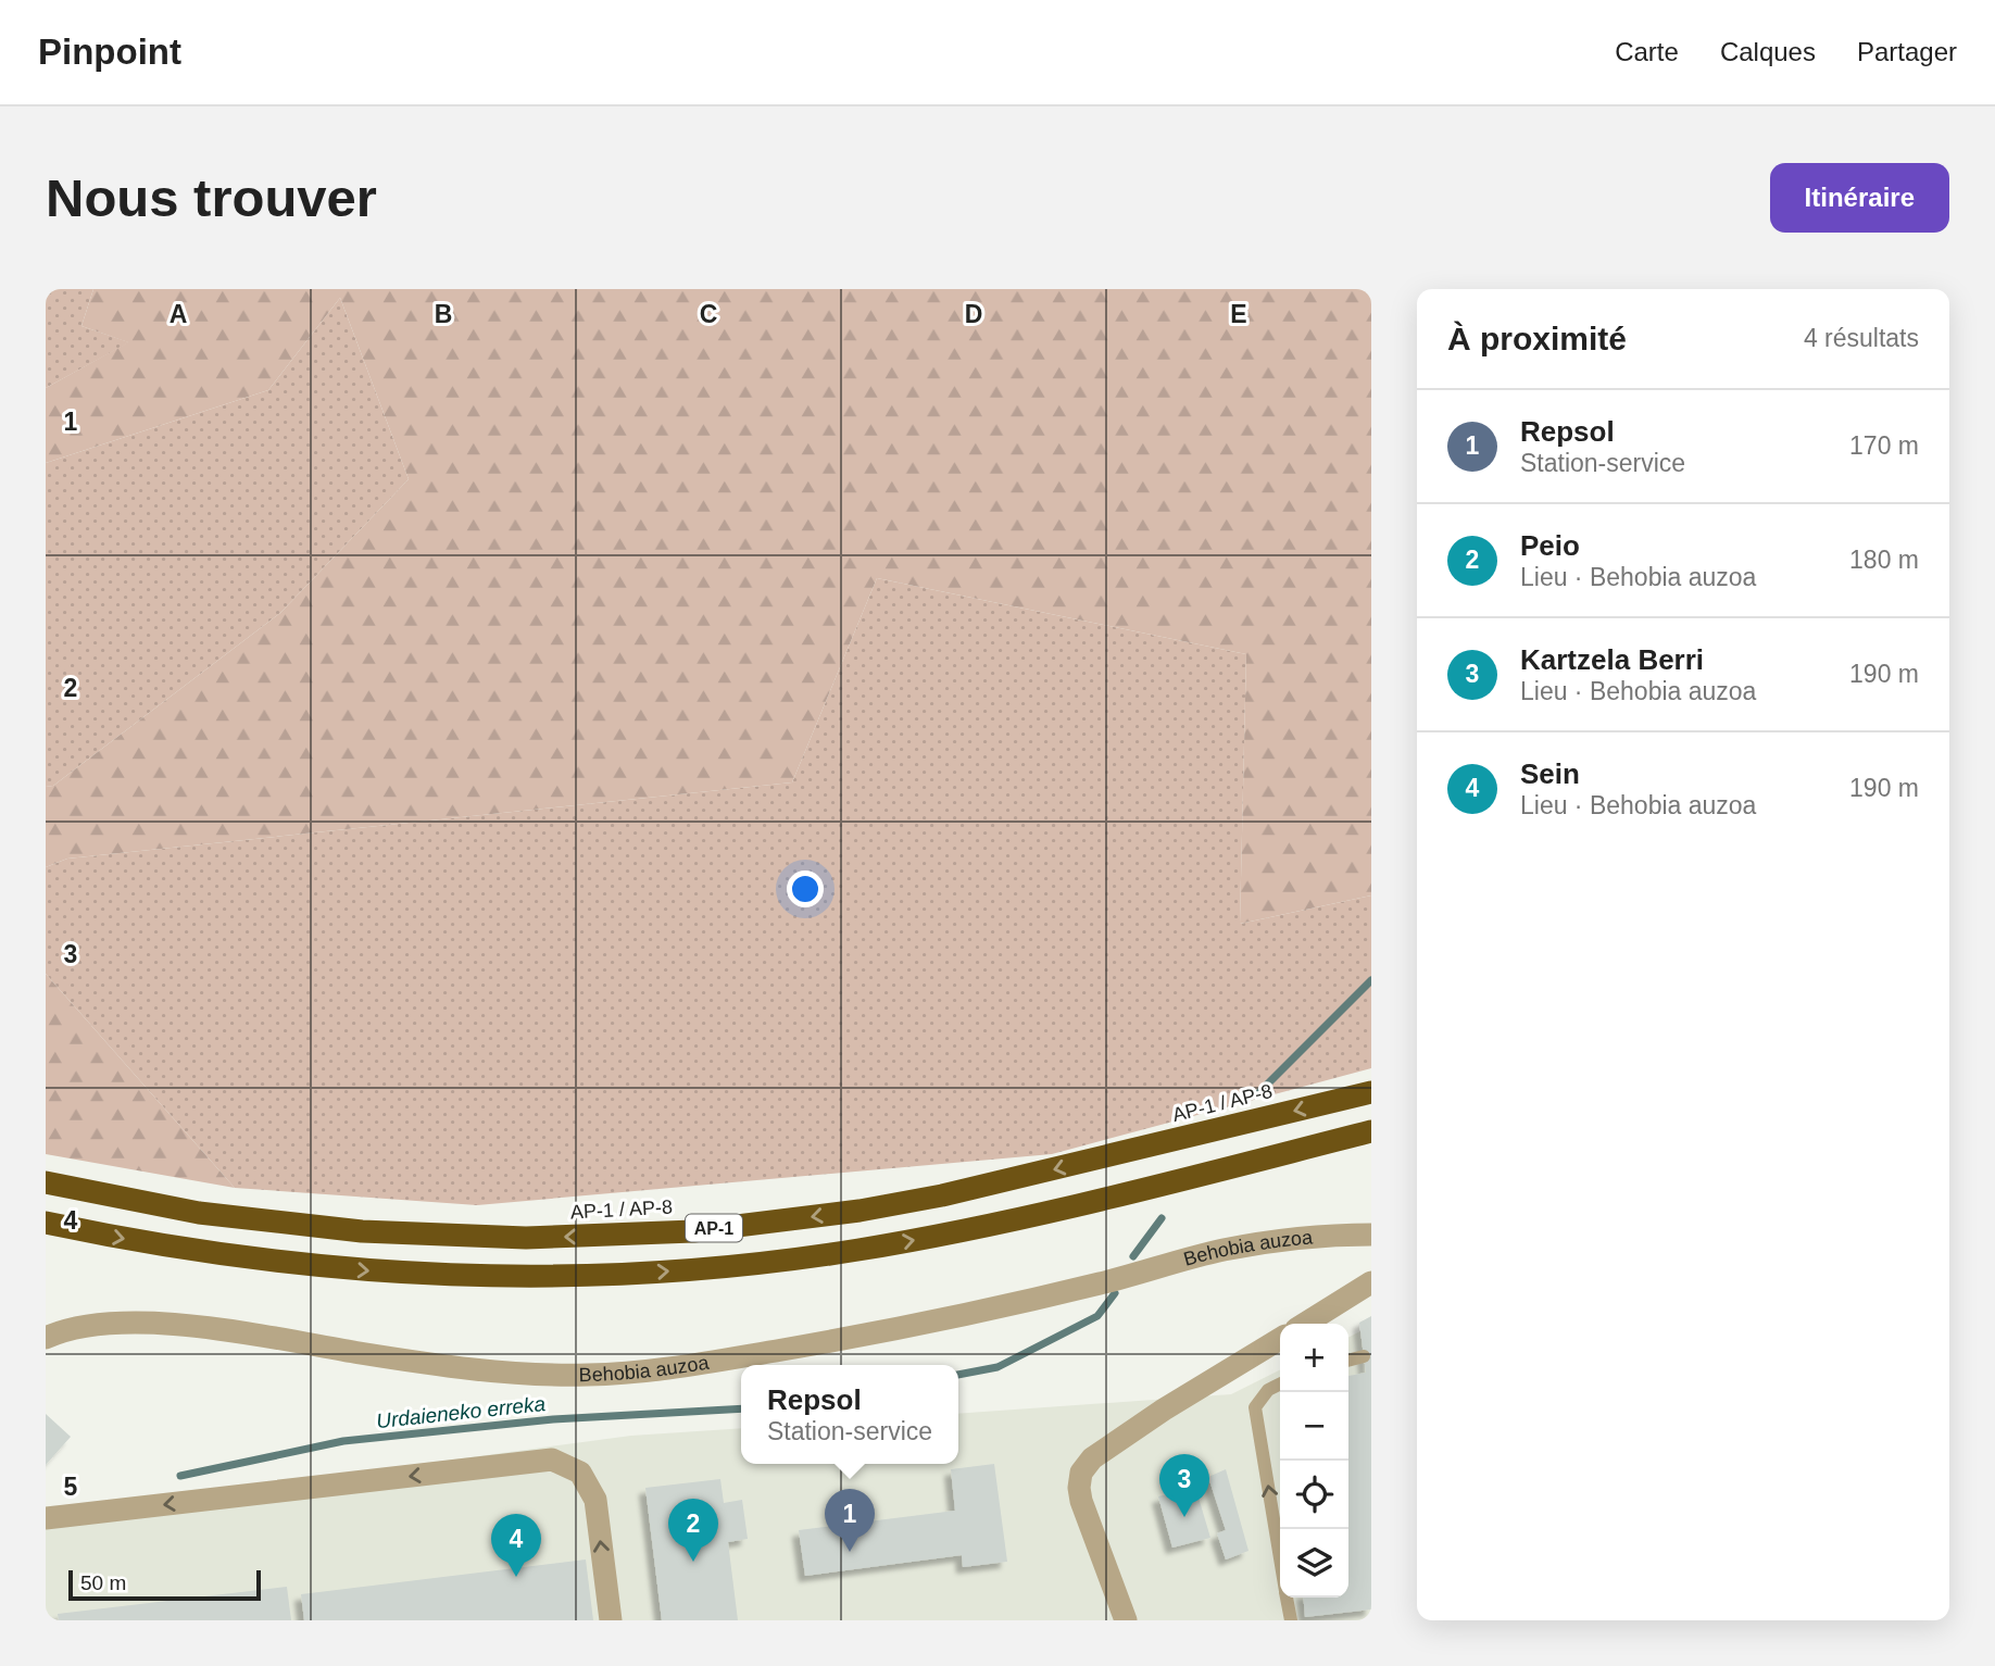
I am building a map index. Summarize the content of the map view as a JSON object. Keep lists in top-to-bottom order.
{
  "streets": {
    "highway": ["AP-1 / AP-8", "AP-1"],
    "street": ["Behobia auzoa"]
  },
  "water": ["Urdaieneko erreka"],
  "scale_bar": "50 m",
  "page": {
    "header": "Pinpoint",
    "nav": ["Carte", "Calques", "Partager"],
    "buttons": "Itinéraire",
    "title": "Nous trouver",
    "heading": ["À proximité", "4 résultats"],
    "list": [
      {
        "mark": "1",
        "name": "Repsol",
        "note": "Station-service",
        "value": "170 m"
      },
      {
        "mark": "2",
        "name": "Peio",
        "note": "Lieu · Behobia auzoa",
        "value": "180 m"
      },
      {
        "mark": "3",
        "name": "Kartzela Berri",
        "note": "Lieu · Behobia auzoa",
        "value": "190 m"
      },
      {
        "mark": "4",
        "name": "Sein",
        "note": "Lieu · Behobia auzoa",
        "value": "190 m"
      }
    ],
    "map_buttons": ["+", "−"],
    "popup": ["Repsol", "Station-service"],
    "pins": [
      "3",
      "1",
      "2",
      "4"
    ],
    "scale": "50 m"
  },
  "grid": {
    "columns": [
      "A",
      "B",
      "C",
      "D",
      "E"
    ],
    "rows": [
      "1",
      "2",
      "3",
      "4",
      "5"
    ]
  }
}
